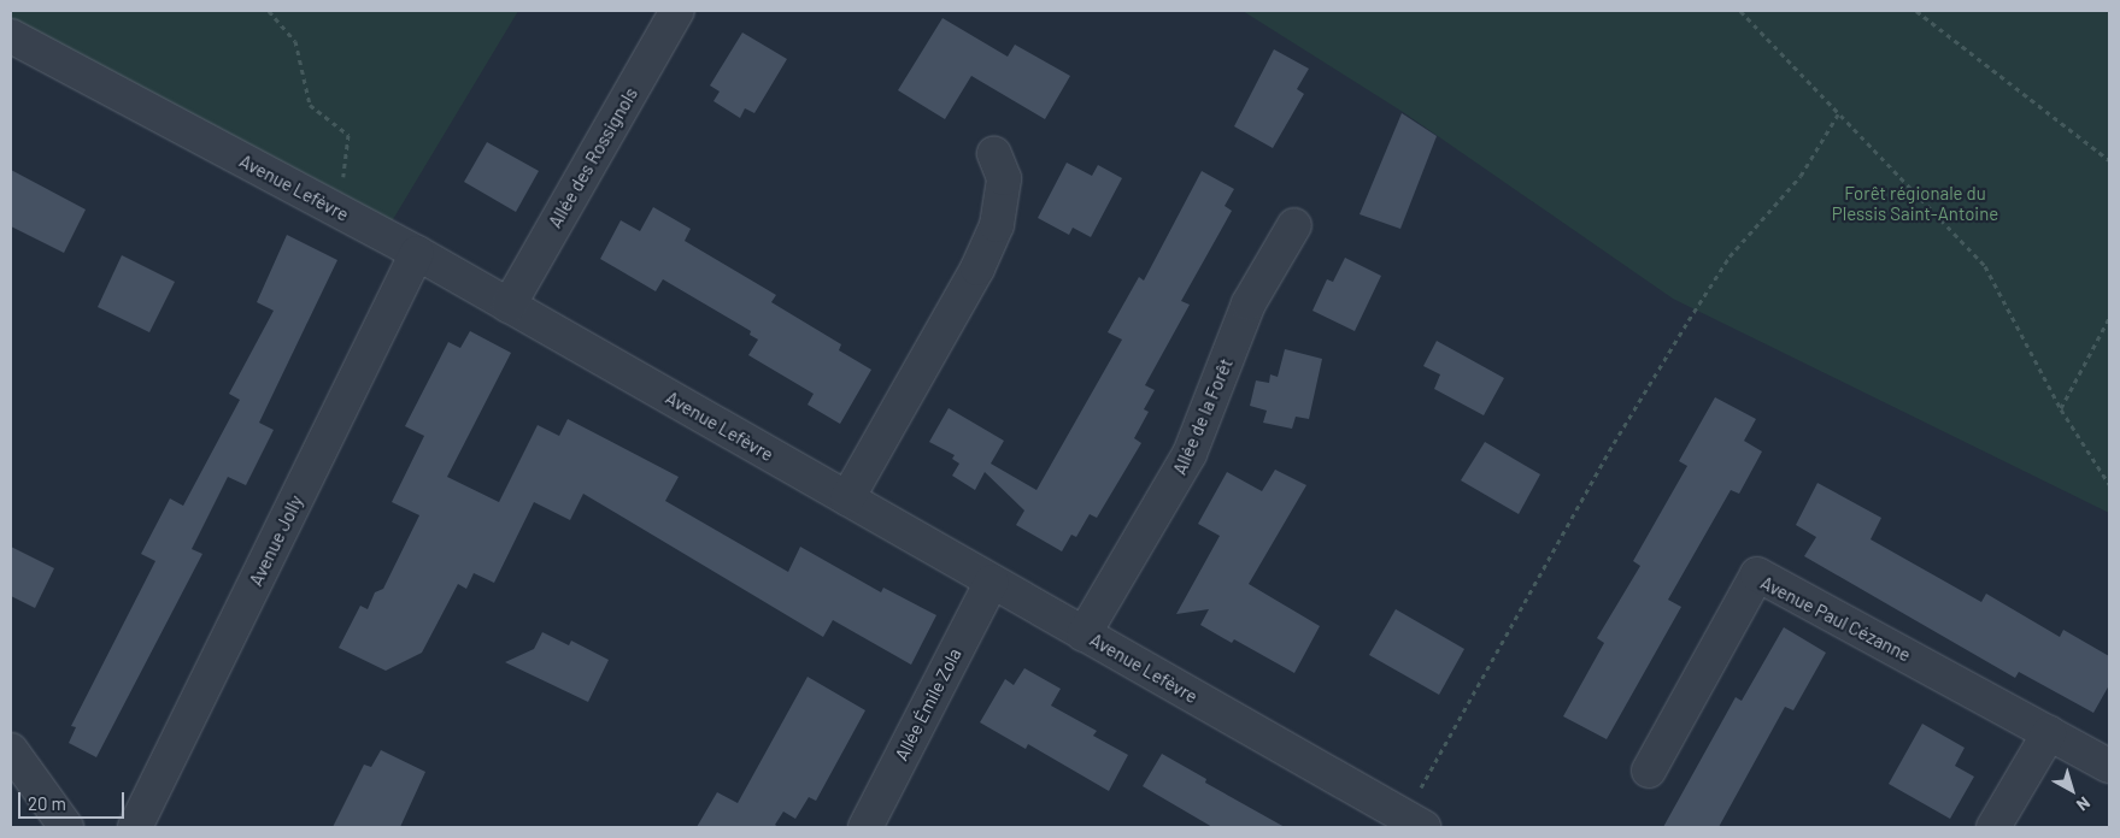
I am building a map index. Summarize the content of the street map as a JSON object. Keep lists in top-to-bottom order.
{
  "streets": {
    "street": [
      "Allée des Rossignols",
      "Avenue Lefèvre",
      "Allée de la Forêt",
      "Avenue Jolly",
      "Avenue Paul Cézanne",
      "Allée Émile Zola"
    ]
  },
  "crossings": [
    ["Allée des Rossignols", "Avenue Lefèvre"],
    ["Avenue Lefèvre", "Allée de la Forêt"],
    ["Avenue Lefèvre", "Avenue Jolly"],
    ["Avenue Lefèvre", "Allée Émile Zola"]
  ],
  "parks": ["Forêt régionale du Plessis Saint-Antoine"],
  "scale_bar": "20 m",
  "north": "bottom right"
}
